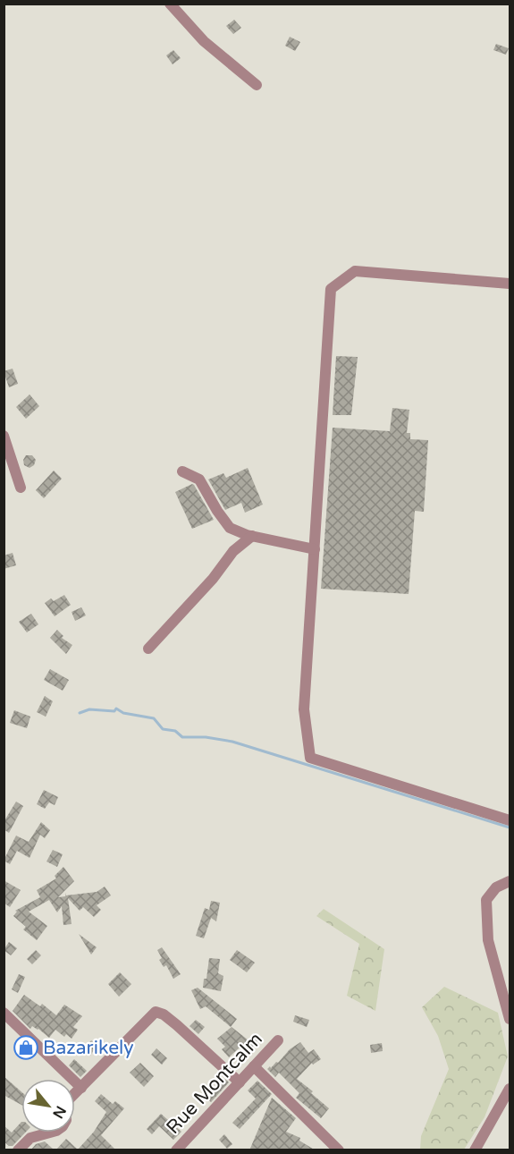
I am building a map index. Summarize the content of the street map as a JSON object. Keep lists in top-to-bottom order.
{
  "streets": {
    "street": ["Rue Montcalm"]
  },
  "places": {
    "shop": ["Bazarikely"]
  },
  "north": "bottom right"
}
